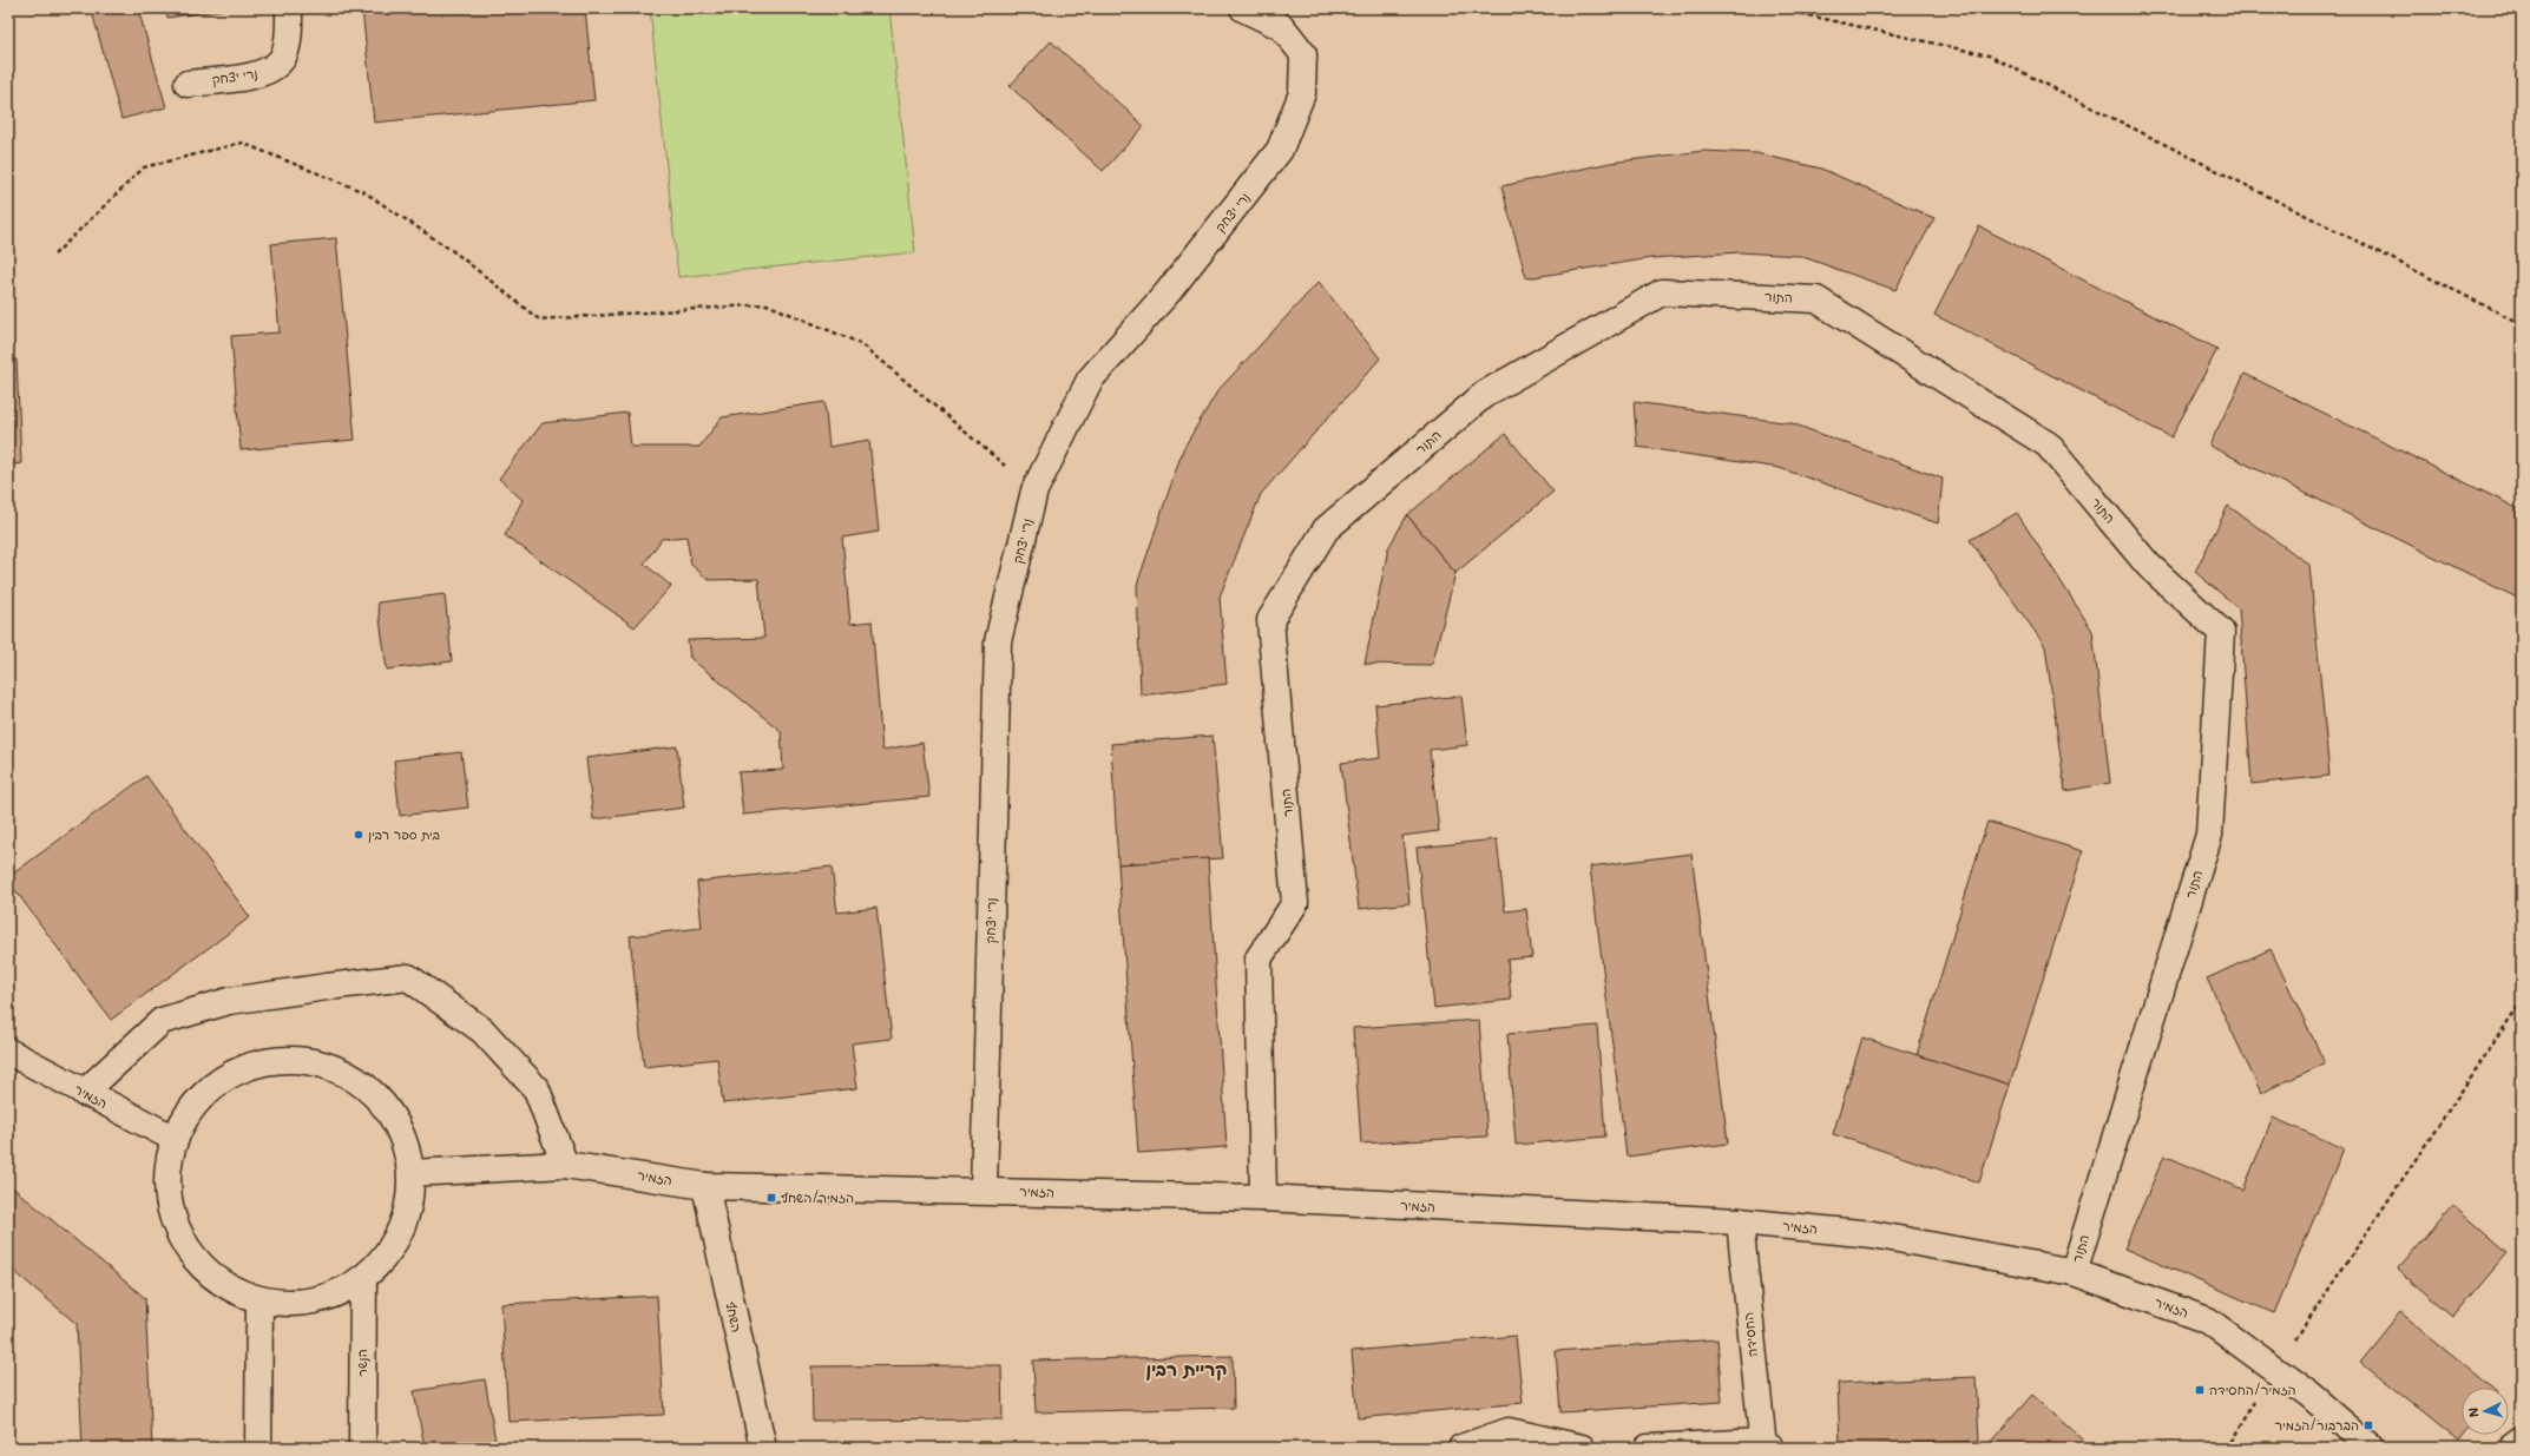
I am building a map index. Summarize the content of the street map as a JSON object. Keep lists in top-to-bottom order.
{
  "streets": {
    "street": [
      "נרי יצחק",
      "התור",
      "הזמיר",
      "השחף",
      "החסידה",
      "הנשר"
    ]
  },
  "crossings": [
    ["נרי יצחק", "הזמיר"],
    ["התור", "הזמיר"],
    ["הזמיר", "השחף"],
    ["הזמיר", "החסידה"]
  ],
  "districts": ["קריית רבין"],
  "places": {
    "other": ["בית ספר רבין"],
    "transit": ["הזמיר/השחף", "הזמיר/החסידה", "הברבור/הזמיר"]
  },
  "north": "left"
}
